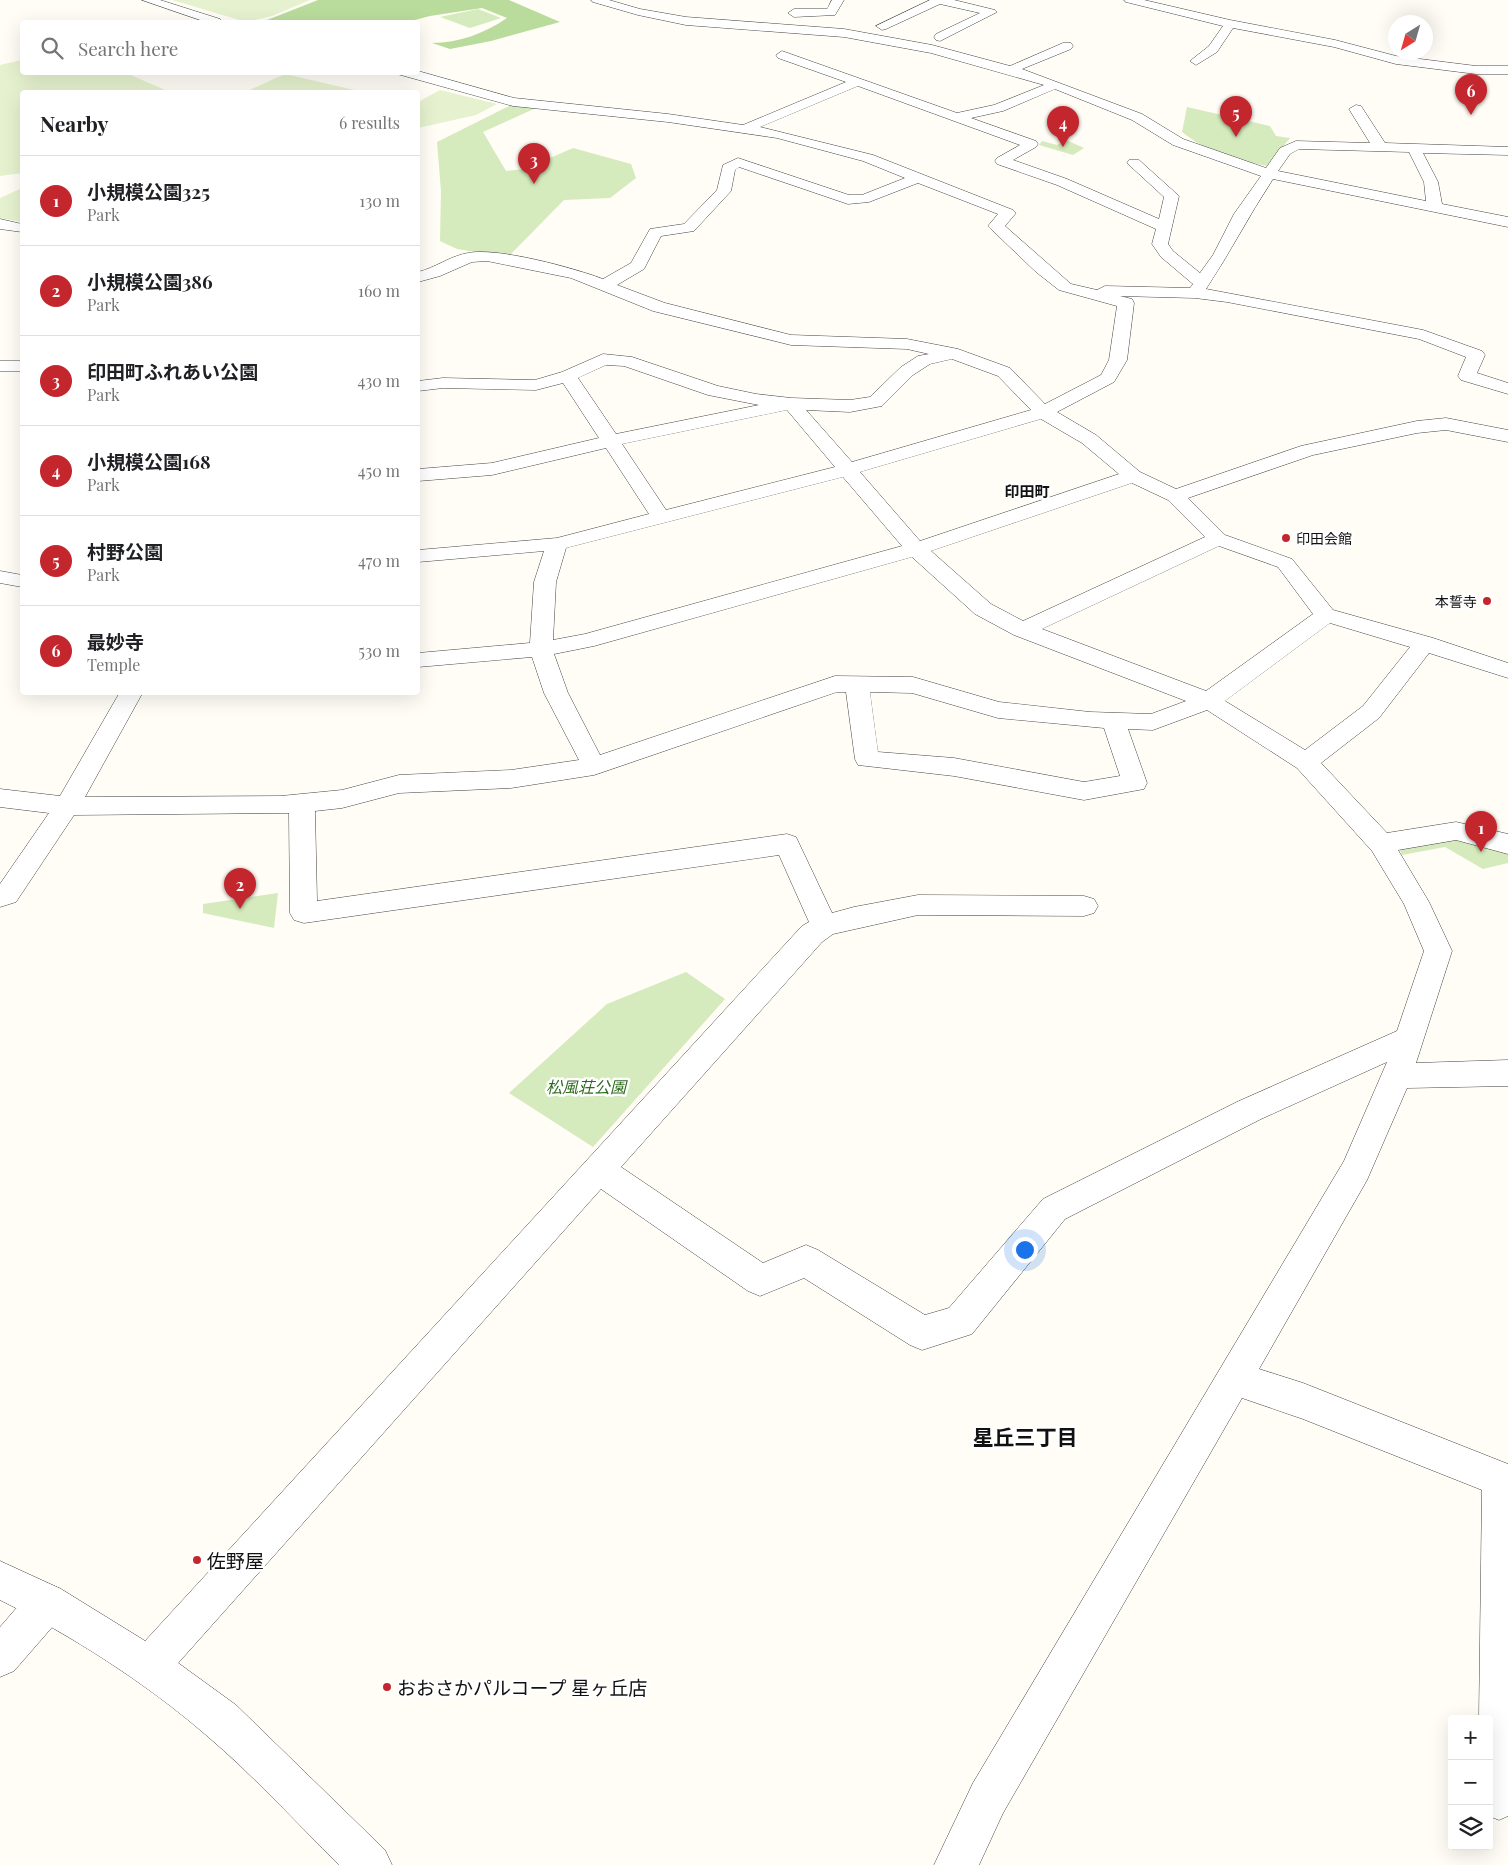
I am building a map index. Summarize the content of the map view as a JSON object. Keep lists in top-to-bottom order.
{
  "districts": ["印田町", "星丘三丁目"],
  "parks": ["松風荘公園"],
  "places": [
    "印田会館",
    "本誓寺",
    "佐野屋",
    "おおさかパルコープ 星ヶ丘店"
  ],
  "north": "bottom left",
  "page": {
    "search": "Search here",
    "pins": [
      "6",
      "5",
      "4",
      "3",
      "1",
      "2"
    ],
    "heading": ["Nearby", "6 results"],
    "list": [
      {
        "mark": "1",
        "name": "小規模公園325",
        "note": "Park",
        "value": "130 m"
      },
      {
        "mark": "2",
        "name": "小規模公園386",
        "note": "Park",
        "value": "160 m"
      },
      {
        "mark": "3",
        "name": "印田町ふれあい公園",
        "note": "Park",
        "value": "430 m"
      },
      {
        "mark": "4",
        "name": "小規模公園168",
        "note": "Park",
        "value": "450 m"
      },
      {
        "mark": "5",
        "name": "村野公園",
        "note": "Park",
        "value": "470 m"
      },
      {
        "mark": "6",
        "name": "最妙寺",
        "note": "Temple",
        "value": "530 m"
      }
    ],
    "map_buttons": ["+", "−"]
  }
}
